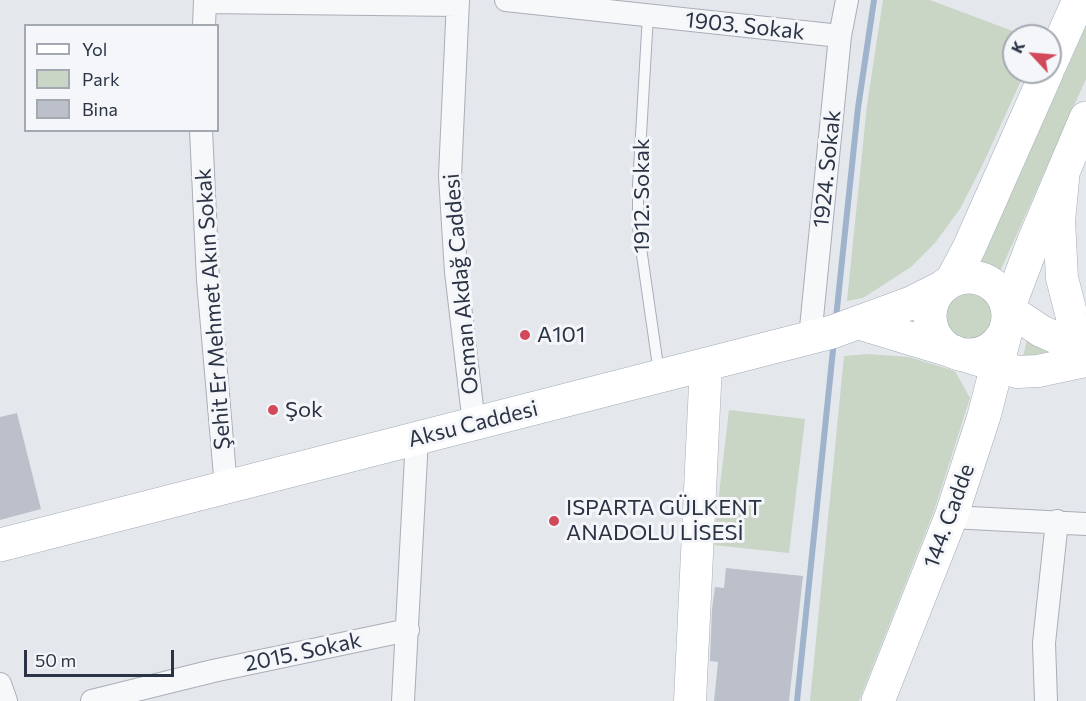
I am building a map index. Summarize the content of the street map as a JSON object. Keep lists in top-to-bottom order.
{
  "streets": {
    "main road": ["Aksu Caddesi", "144. Cadde"],
    "street": [
      "1903. Sokak",
      "1924. Sokak",
      "Osman Akdağ Caddesi",
      "Şehit Er Mehmet Akın Sokak",
      "2015. Sokak"
    ],
    "lane": ["1912. Sokak"]
  },
  "crossings": [
    ["1903. Sokak", "1924. Sokak"],
    ["1903. Sokak", "1912. Sokak"],
    ["1924. Sokak", "Aksu Caddesi"],
    ["1912. Sokak", "Aksu Caddesi"],
    ["Osman Akdağ Caddesi", "Aksu Caddesi"],
    ["Şehit Er Mehmet Akın Sokak", "Aksu Caddesi"],
    ["Aksu Caddesi", "144. Cadde"]
  ],
  "places": ["A101", "Şok", "ISPARTA GÜLKENT ANADOLU LİSESİ"],
  "legend": ["Yol", "Park", "Bina"],
  "scale_bar": "50 m",
  "north": "top left"
}
